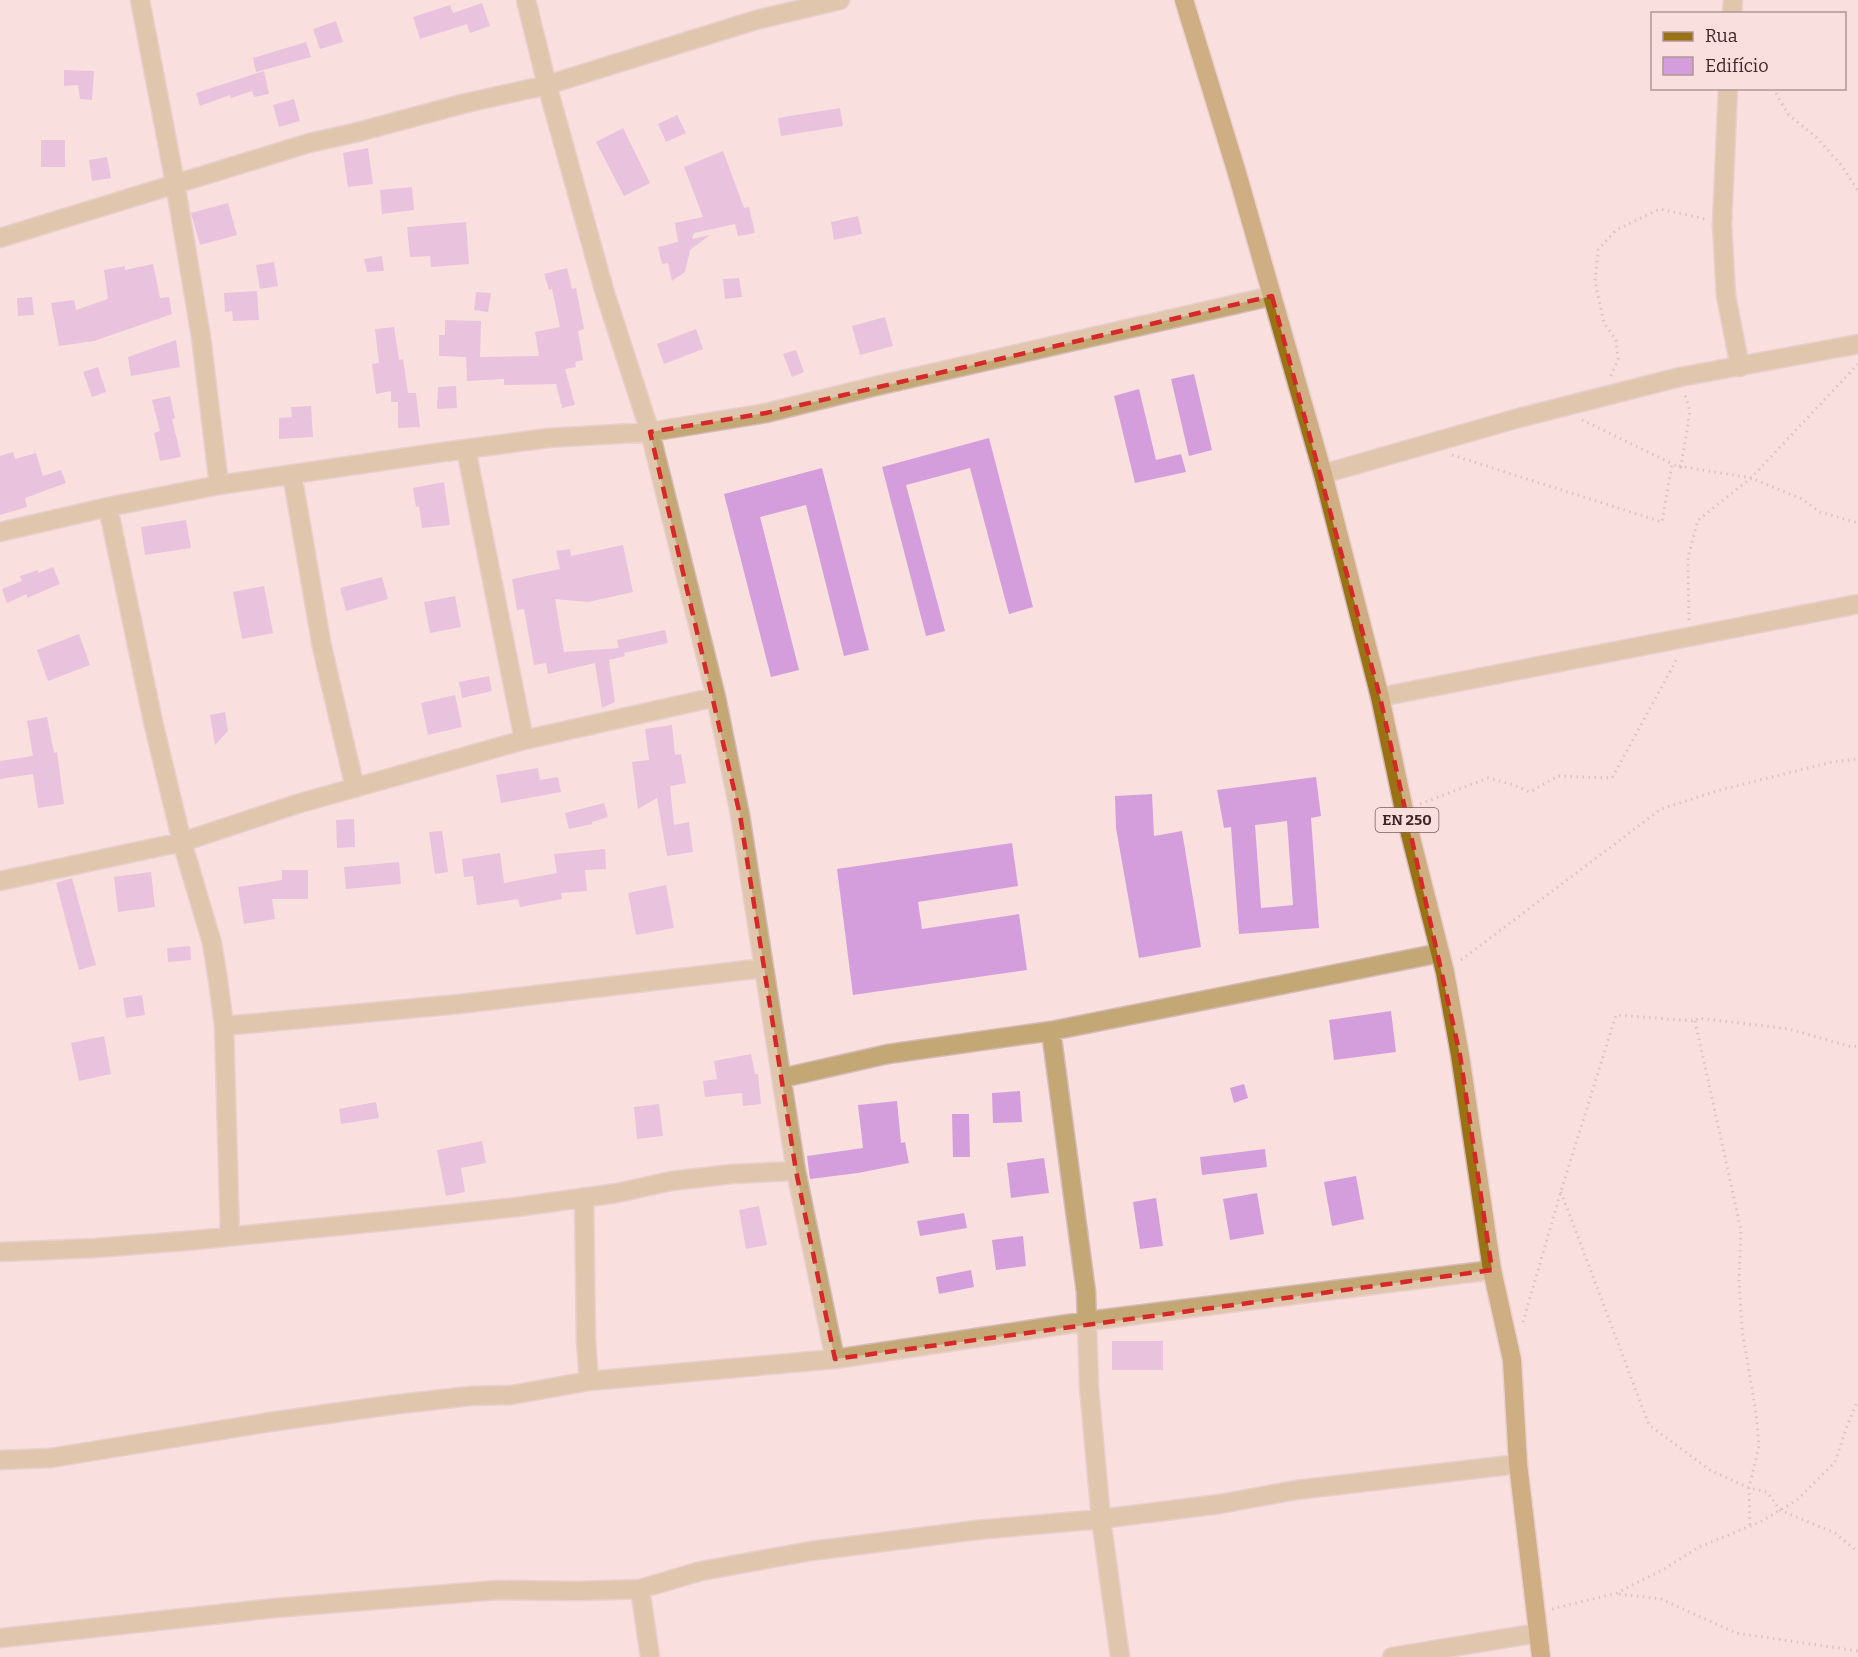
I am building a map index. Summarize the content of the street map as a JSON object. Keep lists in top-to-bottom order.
{
  "streets": {
    "main road": ["EN 250"]
  },
  "legend": ["Rua", "Edifício"]
}
